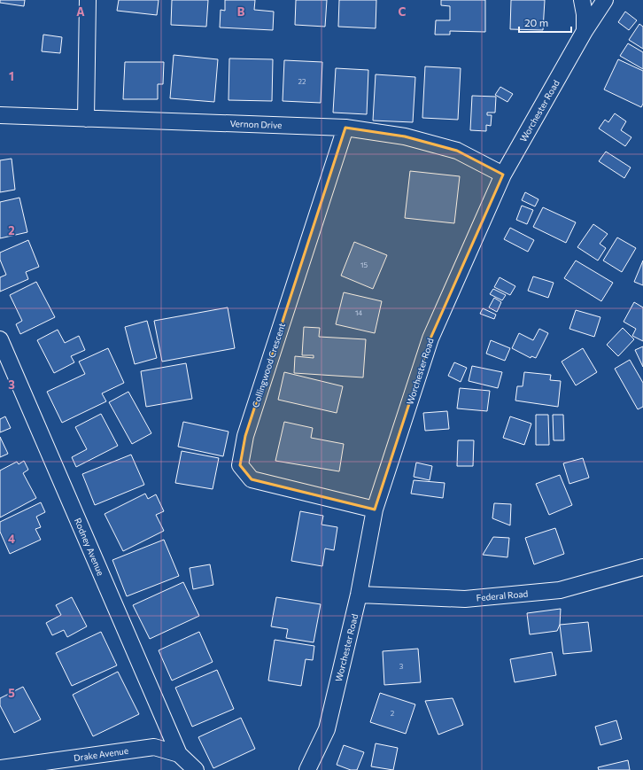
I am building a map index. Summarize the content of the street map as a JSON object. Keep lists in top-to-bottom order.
{
  "streets": {
    "street": [
      "Worchester Road",
      "Vernon Drive",
      "Collingwood Crescent",
      "Rodney Avenue",
      "Federal Road",
      "Drake Avenue"
    ]
  },
  "crossings": [
    ["Worchester Road", "Vernon Drive"],
    ["Worchester Road", "Collingwood Crescent"],
    ["Worchester Road", "Federal Road"],
    ["Vernon Drive", "Collingwood Crescent"],
    ["Rodney Avenue", "Drake Avenue"]
  ],
  "house_numbers": [
    "22",
    "15",
    "14",
    "3",
    "2"
  ],
  "scale_bar": "20 m",
  "grid": {
    "columns": ["A", "B", "C"],
    "rows": [
      "1",
      "2",
      "3",
      "4",
      "5"
    ]
  }
}
